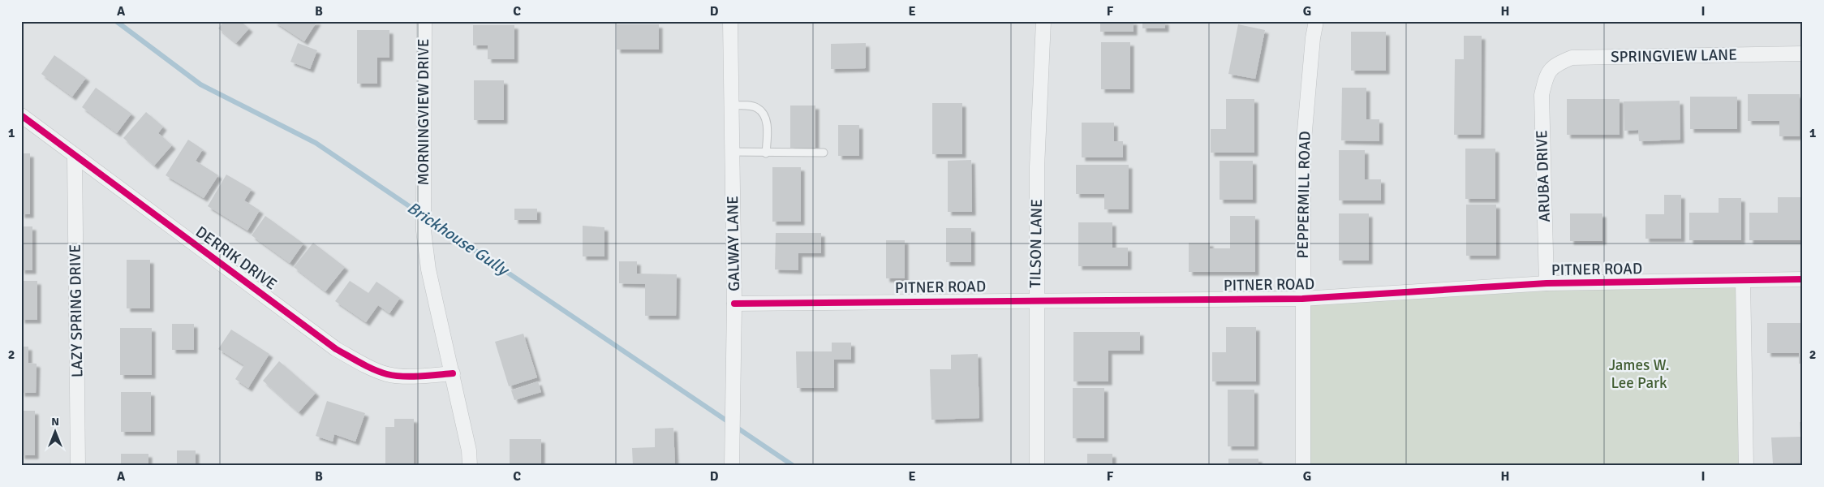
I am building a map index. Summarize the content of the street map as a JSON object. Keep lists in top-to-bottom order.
{
  "streets": {
    "street": [
      "SPRINGVIEW LANE",
      "MORNINGVIEW DRIVE",
      "ARUBA DRIVE",
      "PEPPERMILL ROAD",
      "GALWAY LANE",
      "TILSON LANE",
      "DERRIK DRIVE",
      "PITNER ROAD",
      "LAZY SPRING DRIVE"
    ]
  },
  "crossings": [
    ["SPRINGVIEW LANE", "ARUBA DRIVE"],
    ["MORNINGVIEW DRIVE", "DERRIK DRIVE"],
    ["ARUBA DRIVE", "PITNER ROAD"],
    ["PEPPERMILL ROAD", "PITNER ROAD"],
    ["GALWAY LANE", "PITNER ROAD"],
    ["TILSON LANE", "PITNER ROAD"],
    ["DERRIK DRIVE", "LAZY SPRING DRIVE"]
  ],
  "water": ["Brickhouse Gully"],
  "parks": ["James W. Lee Park"],
  "north": "top",
  "grid": {
    "columns": [
      "A",
      "B",
      "C",
      "D",
      "E",
      "F",
      "G",
      "H",
      "I"
    ],
    "rows": ["1", "2"]
  }
}
